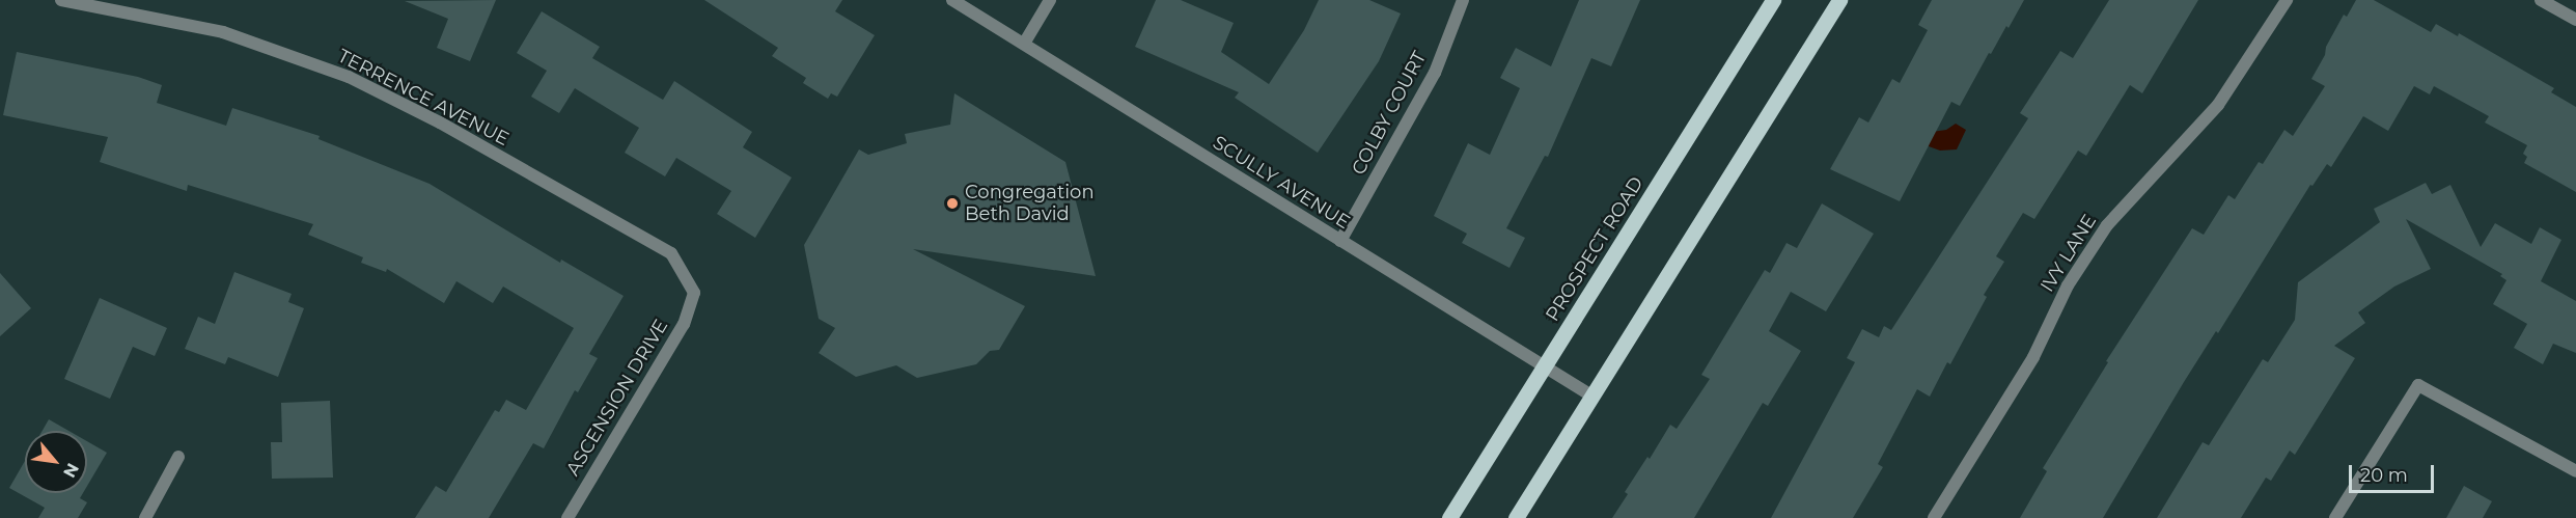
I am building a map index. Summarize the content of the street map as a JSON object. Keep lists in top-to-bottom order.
{
  "streets": {
    "main road": ["PROSPECT ROAD"],
    "street": [
      "TERRENCE AVENUE",
      "COLBY COURT",
      "SCULLY AVENUE",
      "IVY LANE",
      "ASCENSION DRIVE"
    ]
  },
  "crossings": [
    ["TERRENCE AVENUE", "ASCENSION DRIVE"],
    ["COLBY COURT", "SCULLY AVENUE"],
    ["SCULLY AVENUE", "PROSPECT ROAD"]
  ],
  "places": ["Congregation Beth David"],
  "scale_bar": "20 m",
  "north": "bottom right"
}
